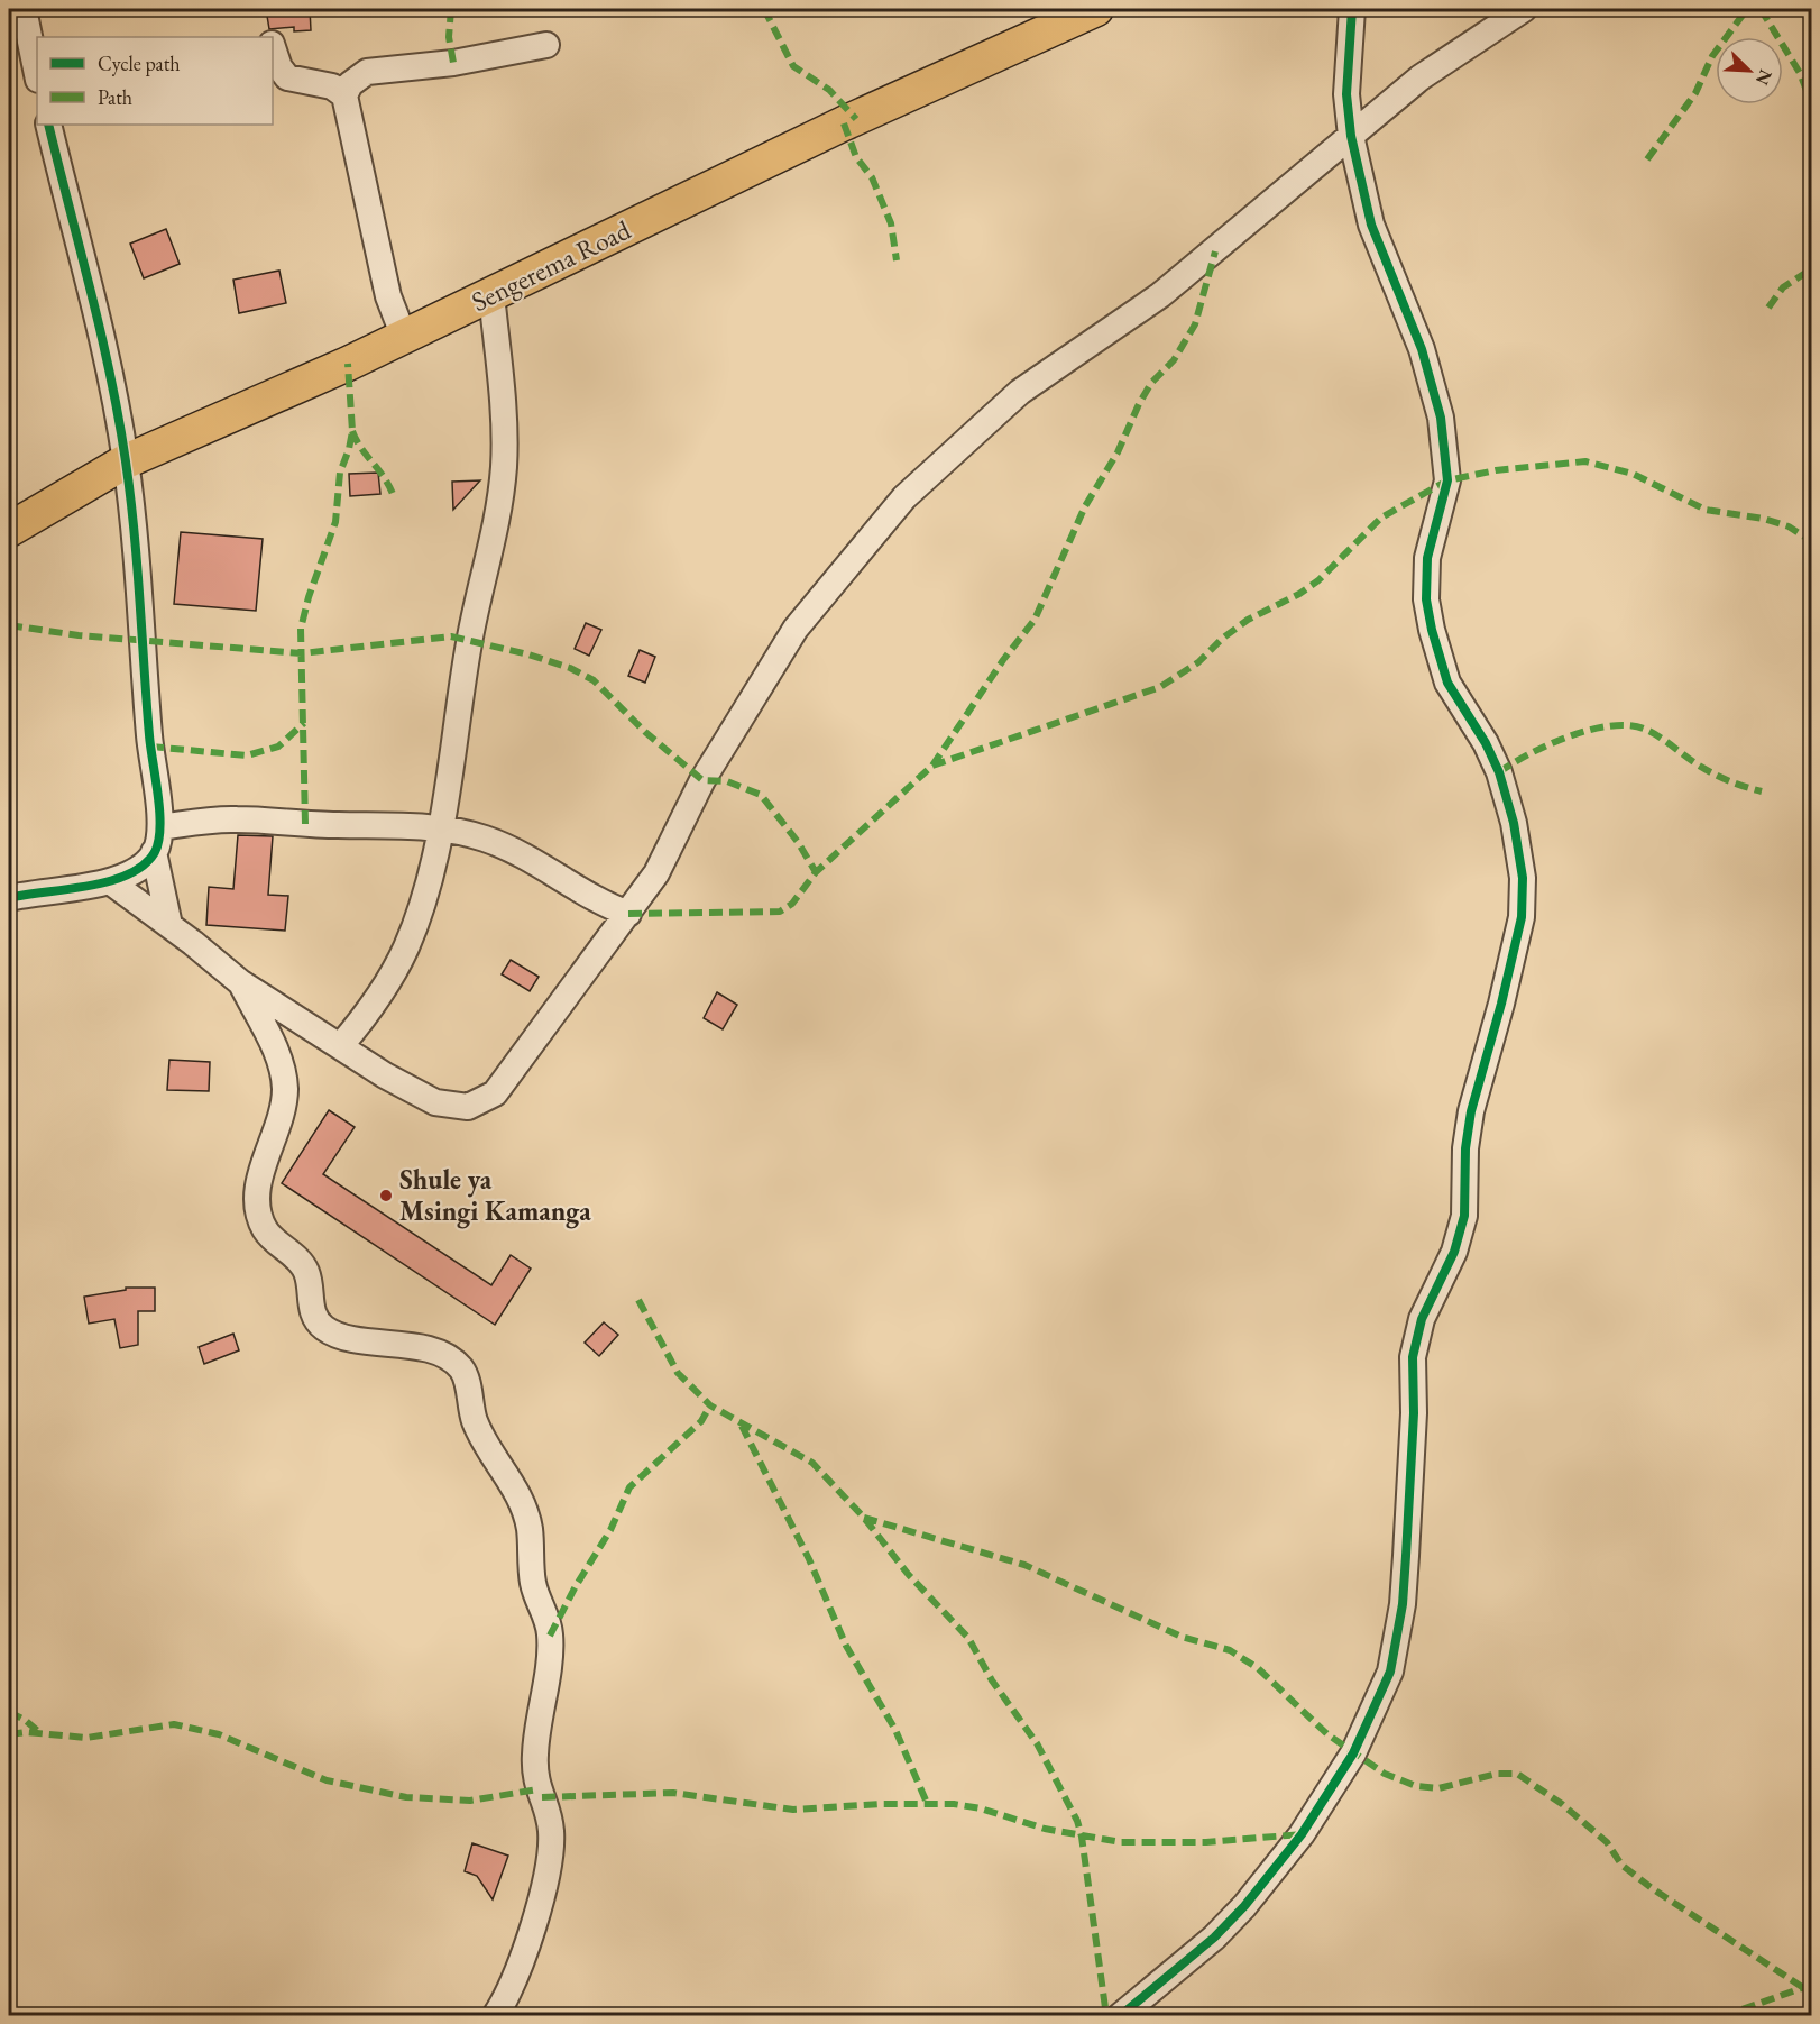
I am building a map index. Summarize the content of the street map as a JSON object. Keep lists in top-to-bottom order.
{
  "streets": {
    "main road": ["Sengerema Road"]
  },
  "places": ["Shule ya Msingi Kamanga"],
  "legend": ["Cycle path", "Path"],
  "north": "bottom right"
}
